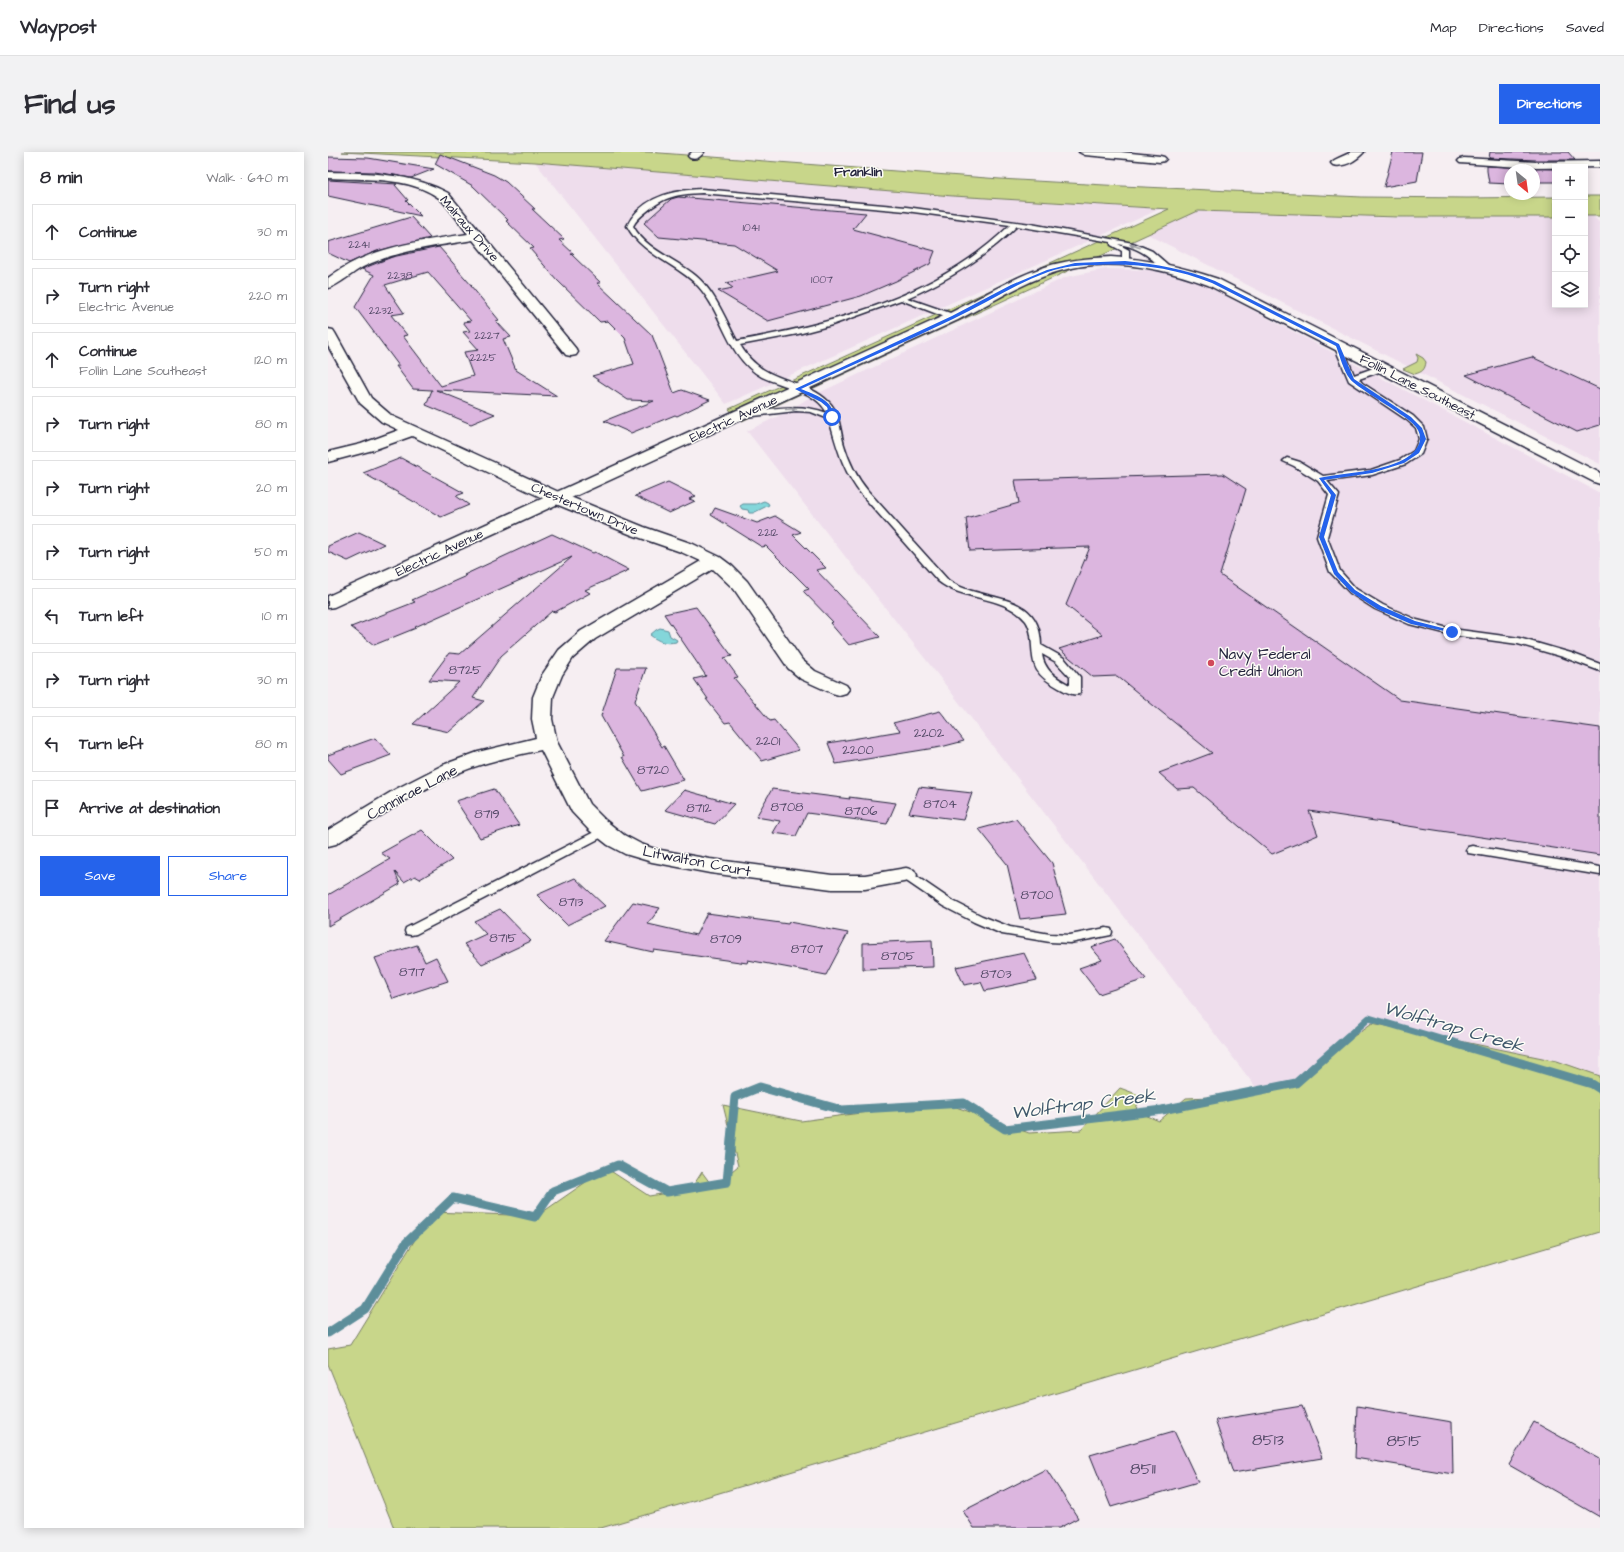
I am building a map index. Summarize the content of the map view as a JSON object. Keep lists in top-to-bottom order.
{
  "streets": {
    "street": [
      "Malraux Drive",
      "Follin Lane Southeast",
      "Electric Avenue",
      "Chestertown Drive",
      "Connirae Lane",
      "Litwalton Court"
    ]
  },
  "crossings": [
    ["Follin Lane Southeast", "Electric Avenue"],
    ["Electric Avenue", "Chestertown Drive"],
    ["Chestertown Drive", "Litwalton Court"],
    ["Connirae Lane", "Litwalton Court"]
  ],
  "districts": ["Franklin"],
  "water": ["Wolftrap Creek"],
  "places": ["Navy Federal Credit Union"],
  "house_numbers": [
    "1041",
    "2241",
    "2238",
    "1007",
    "2232",
    "2227",
    "2225",
    "2212",
    "8725",
    "2202",
    "2201",
    "2200",
    "8720",
    "8704",
    "8708",
    "8712",
    "8706",
    "8719",
    "8700",
    "8713",
    "8715",
    "8709",
    "8707",
    "8705",
    "8717",
    "8703",
    "8513",
    "8515",
    "8511"
  ],
  "north": "bottom right",
  "page": {
    "header": "Waypost",
    "nav": ["Map", "Directions", "Saved"],
    "buttons": [
      "Directions",
      ["Save", "Share"]
    ],
    "title": "Find us",
    "heading": ["8 min", "Walk · 640 m"],
    "map_buttons": ["+", "−"],
    "list": [
      ["Continue", "30 m"],
      ["Turn right", "Electric Avenue", "220 m"],
      ["Continue", "Follin Lane Southeast", "120 m"],
      ["Turn right", "80 m"],
      ["Turn right", "20 m"],
      ["Turn right", "50 m"],
      ["Turn left", "10 m"],
      ["Turn right", "30 m"],
      ["Turn left", "80 m"],
      "Arrive at destination"
    ]
  }
}
